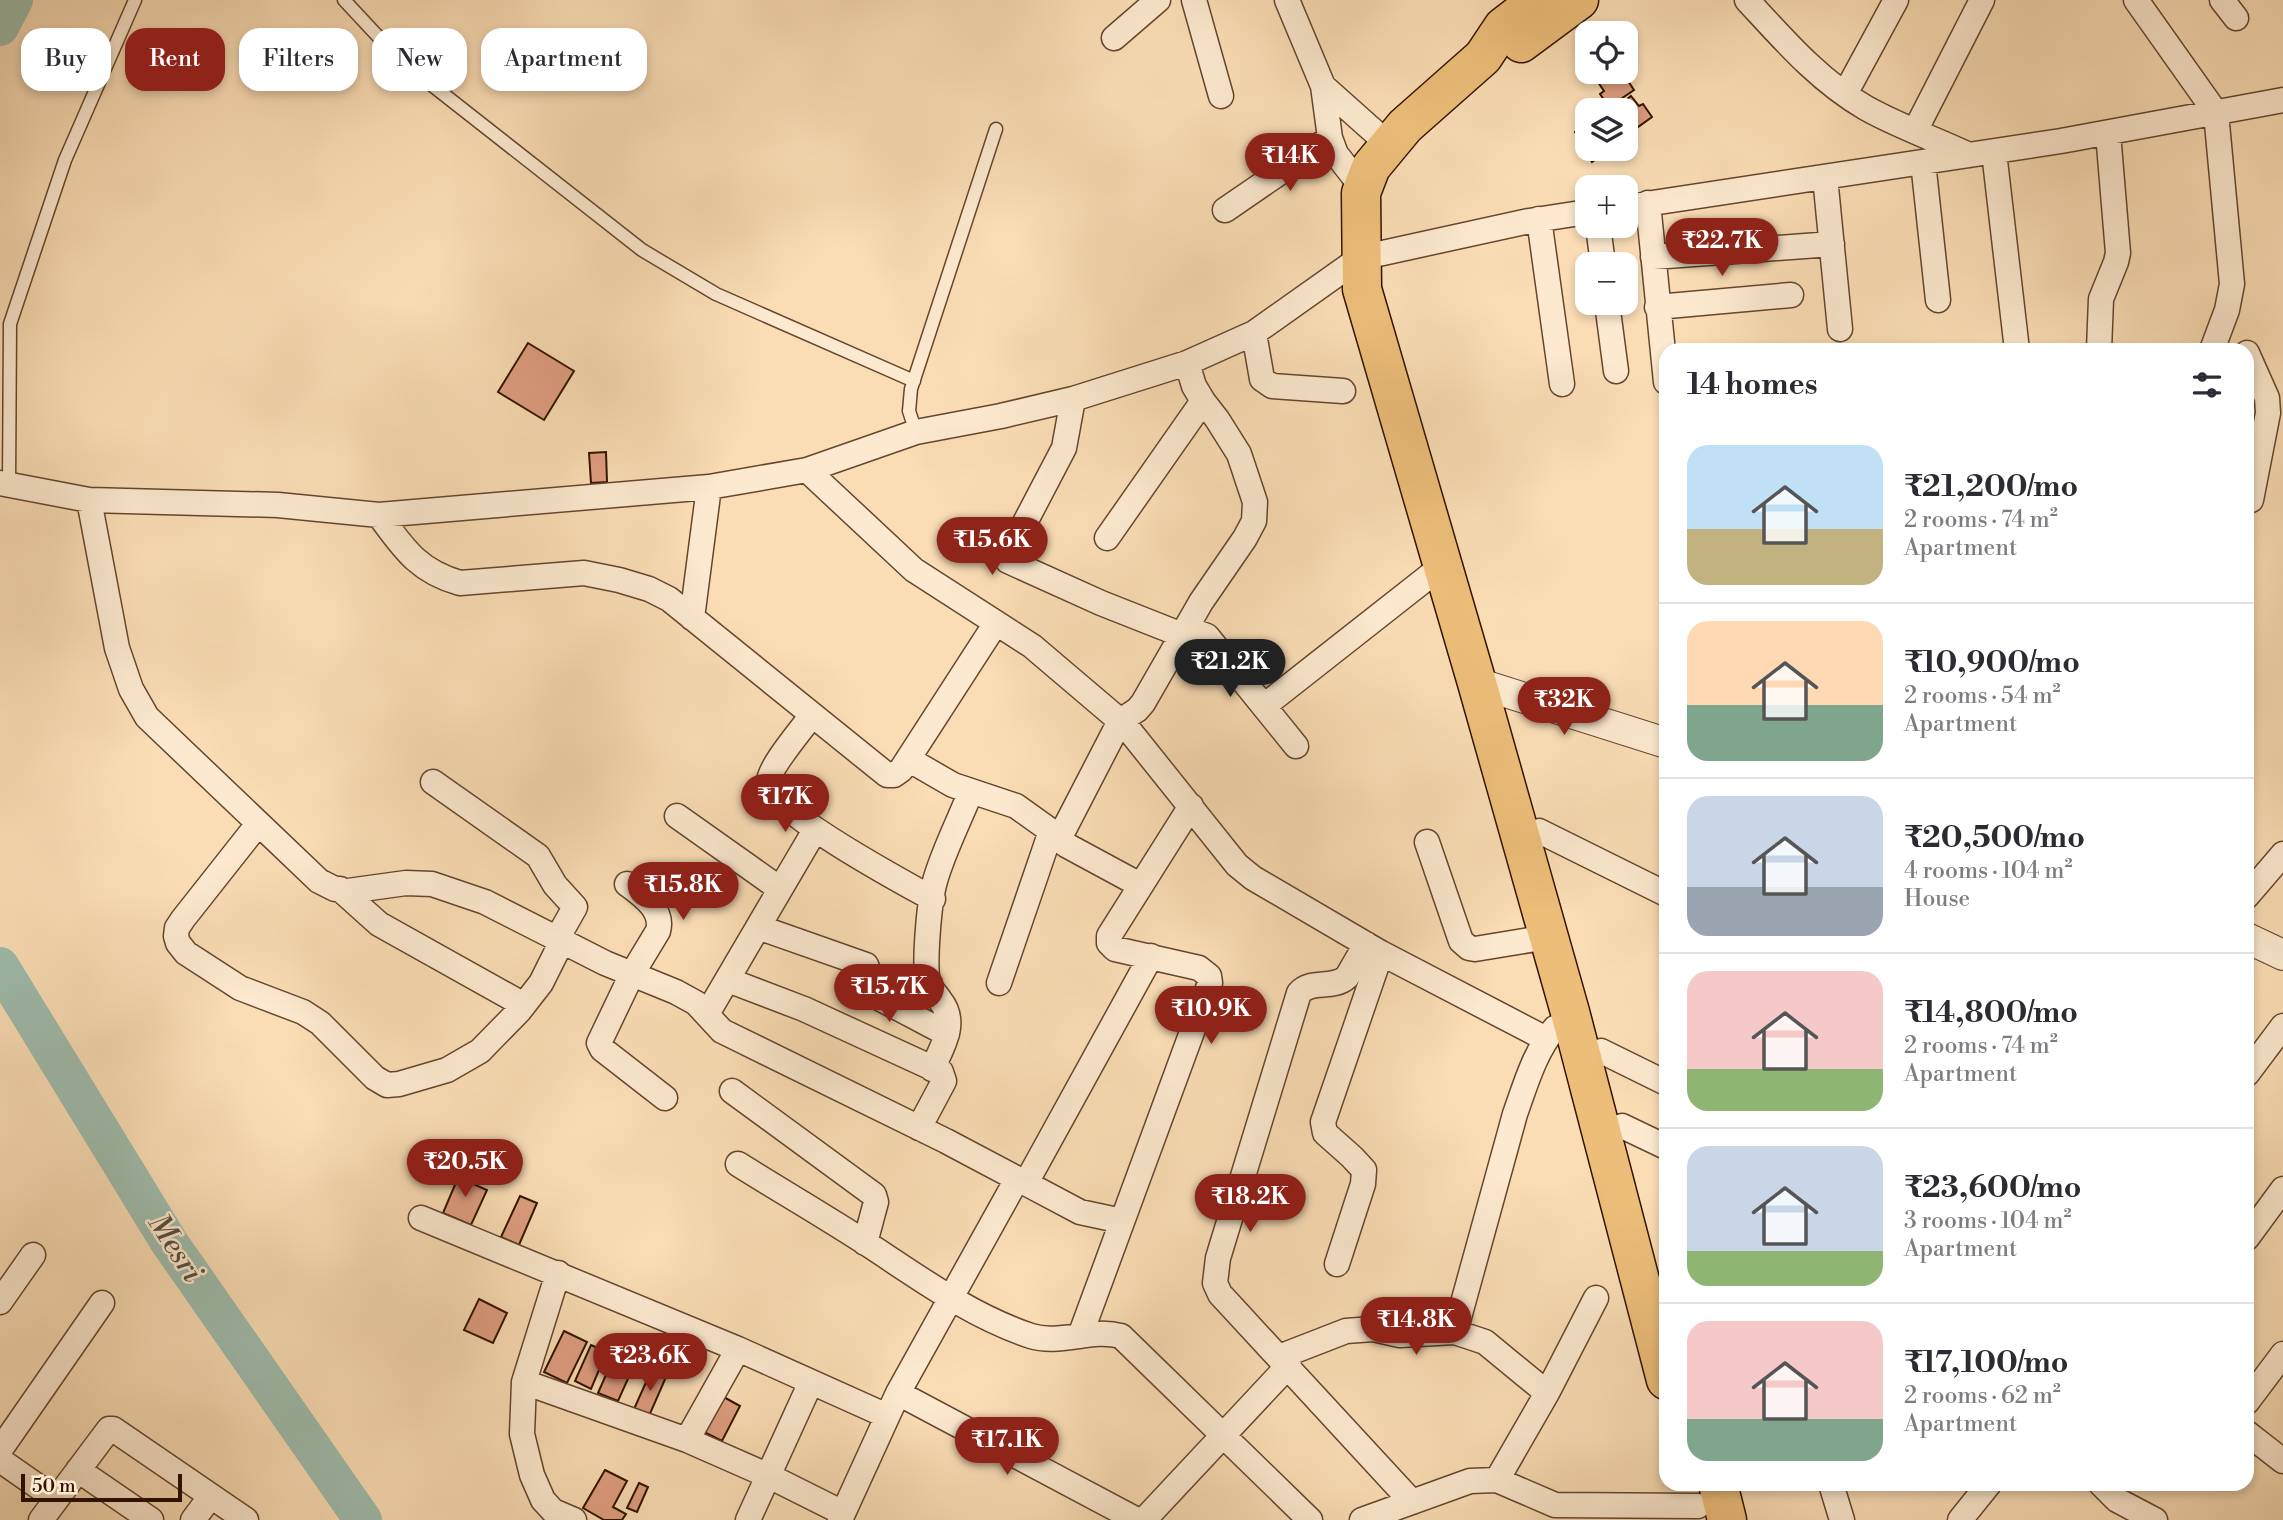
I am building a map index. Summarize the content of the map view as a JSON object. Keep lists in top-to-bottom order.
{
  "water": ["Mesri"],
  "scale_bar": "50 m",
  "page": {
    "map_buttons": ["+", "−"],
    "chip": [
      "Buy",
      "Rent",
      "Filters",
      "New",
      "Apartment"
    ],
    "price": [
      "₹14K",
      "₹22.7K",
      "₹15.6K",
      "₹21.2K",
      "₹32K",
      "₹17K",
      "₹15.8K",
      "₹15.7K",
      "₹10.9K",
      "₹20.5K",
      "₹18.2K",
      "₹14.8K",
      "₹23.6K",
      "₹17.1K"
    ],
    "heading": "14 homes",
    "list": [
      {
        "name": "₹21,200/mo",
        "note": "2 rooms · 74 m² · Apartment"
      },
      {
        "name": "₹10,900/mo",
        "note": "2 rooms · 54 m² · Apartment"
      },
      {
        "name": "₹20,500/mo",
        "note": "4 rooms · 104 m² · House"
      },
      {
        "name": "₹14,800/mo",
        "note": "2 rooms · 74 m² · Apartment"
      },
      {
        "name": "₹23,600/mo",
        "note": "3 rooms · 104 m² · Apartment"
      },
      {
        "name": "₹17,100/mo",
        "note": "2 rooms · 62 m² · Apartment"
      }
    ],
    "scale": "50 m"
  }
}
